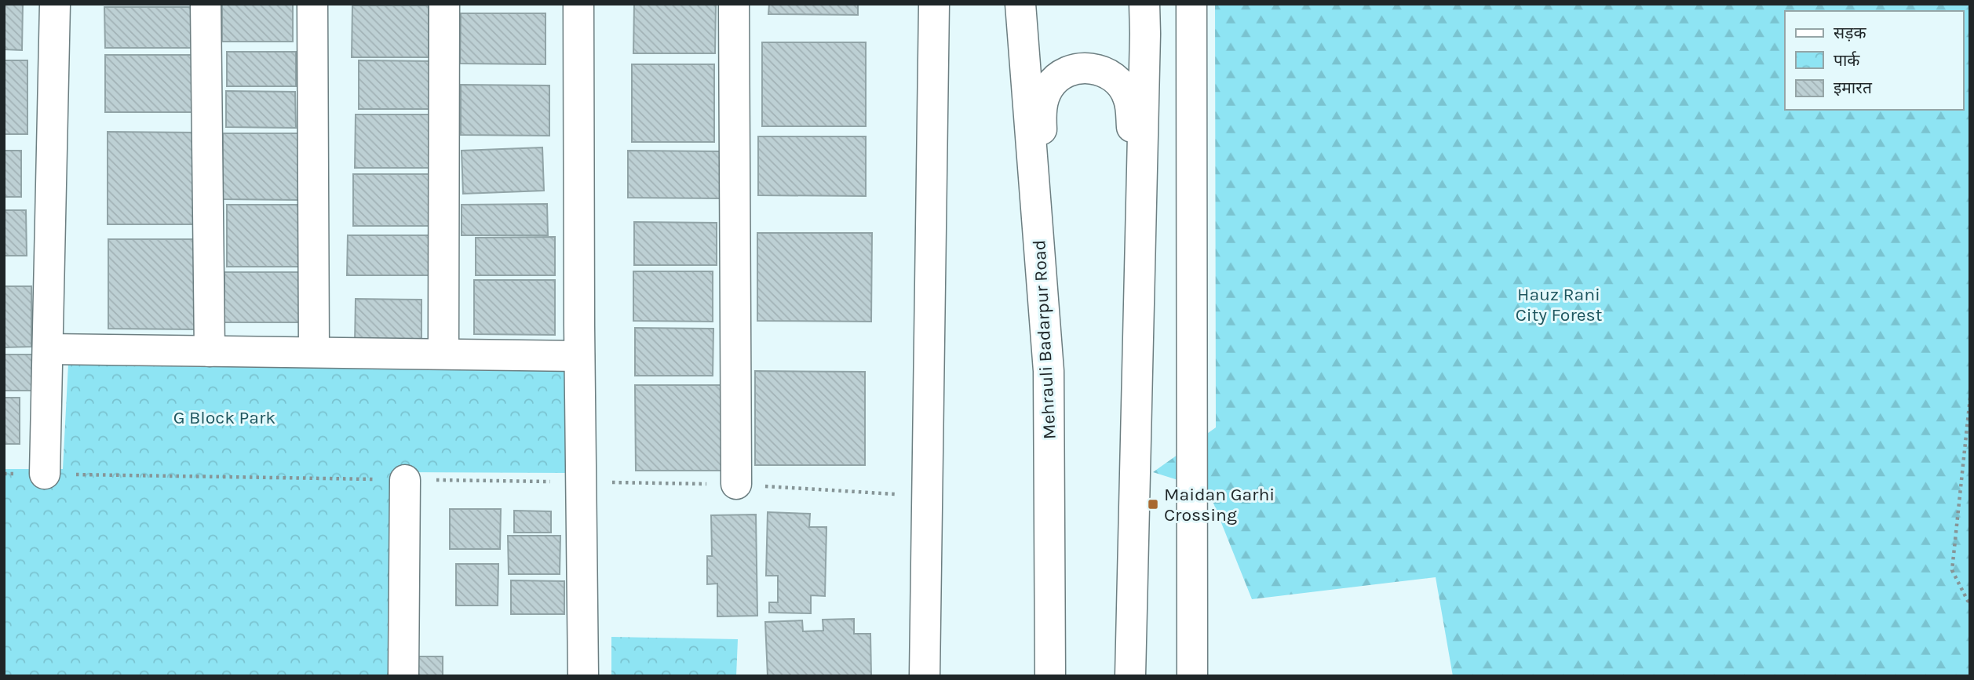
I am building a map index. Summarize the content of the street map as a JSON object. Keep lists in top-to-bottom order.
{
  "streets": {
    "street": ["Mehrauli Badarpur Road"]
  },
  "parks": ["Hauz Rani City Forest", "G Block Park"],
  "places": {
    "transit": ["Maidan Garhi Crossing"]
  },
  "legend": ["सड़क", "पार्क", "इमारत"]
}
